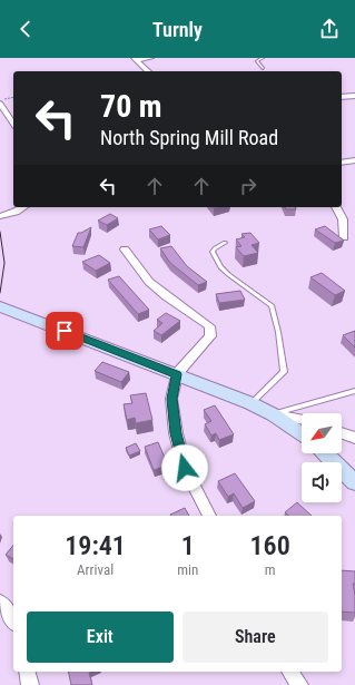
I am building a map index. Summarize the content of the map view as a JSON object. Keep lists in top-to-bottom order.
{
  "north": "bottom left",
  "page": {
    "header": "Turnly",
    "turn": ["70 m", "North Spring Mill Road"],
    "eta": [
      "19:41",
      "Arrival",
      "1",
      "min",
      "160",
      "m"
    ],
    "buttons": ["Exit", "Share"]
  }
}
